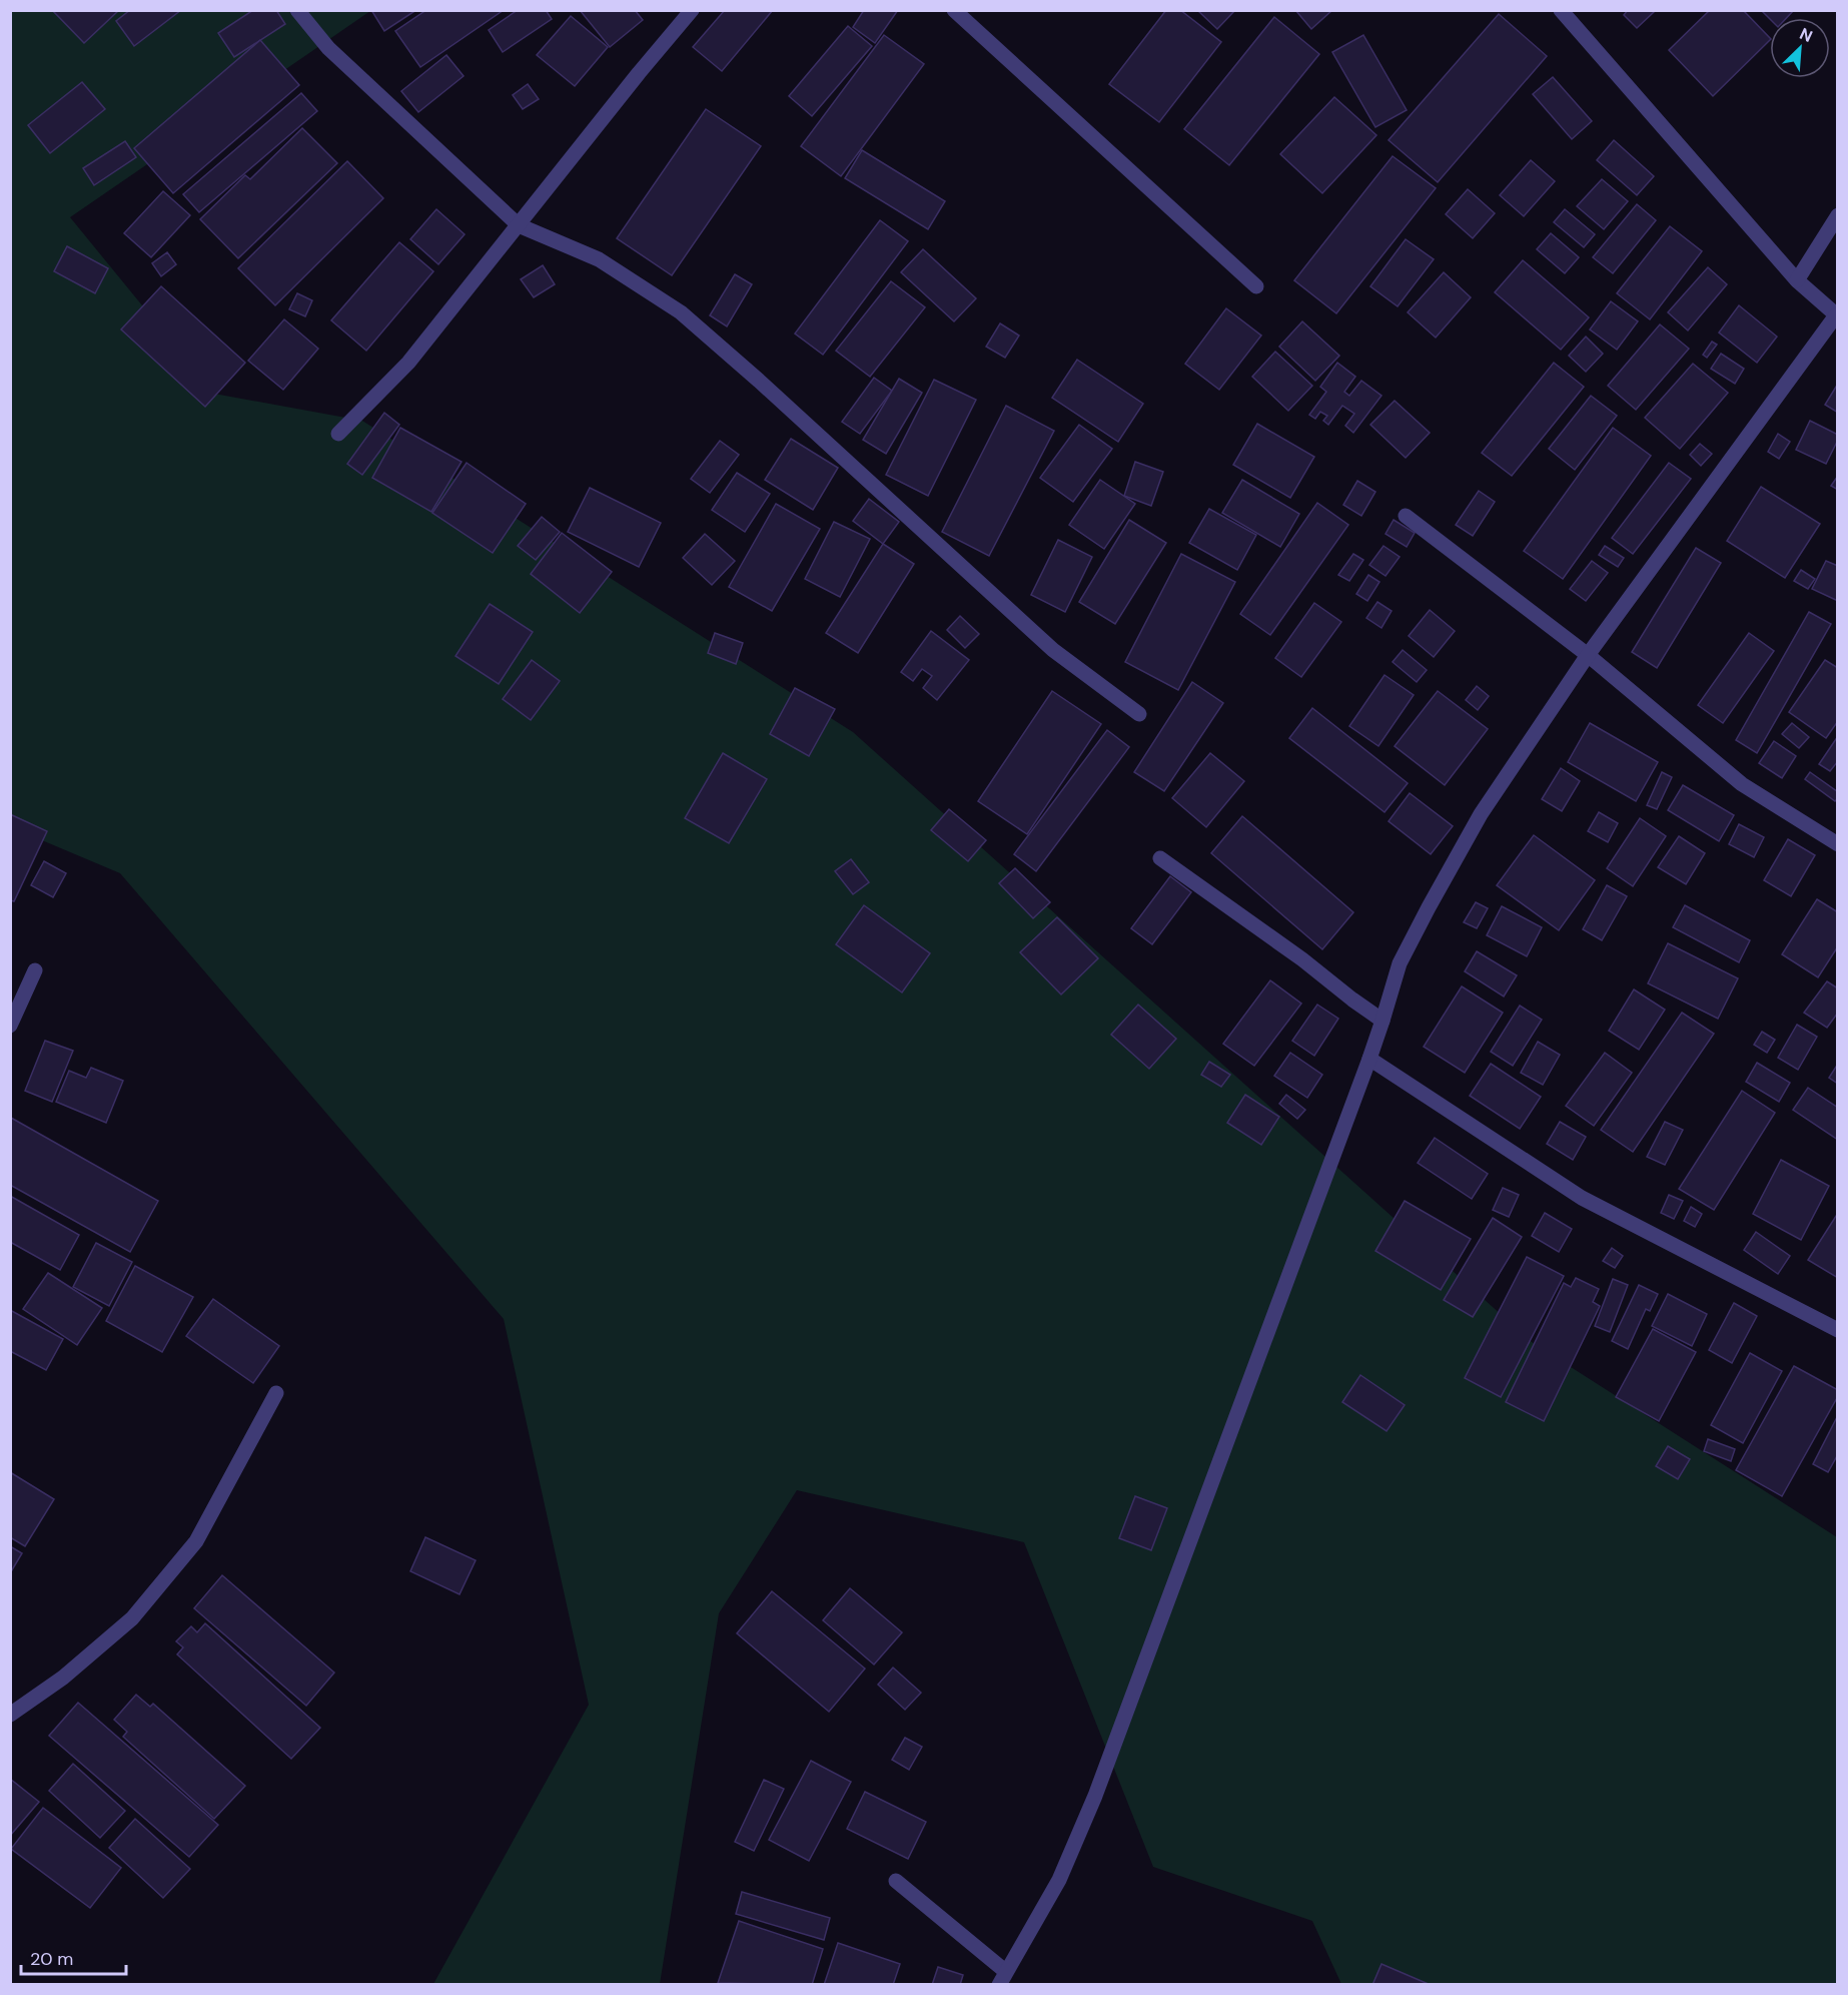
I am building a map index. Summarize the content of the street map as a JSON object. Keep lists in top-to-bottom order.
{
  "scale_bar": "20 m",
  "north": "top right"
}
